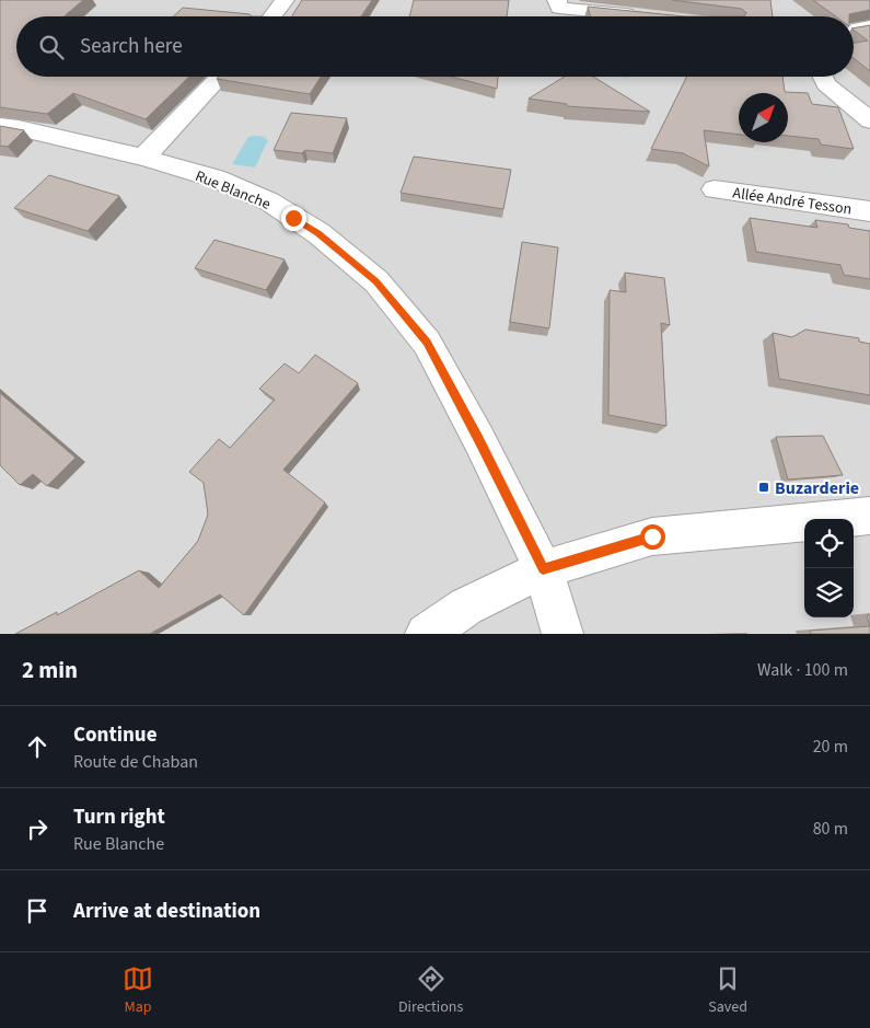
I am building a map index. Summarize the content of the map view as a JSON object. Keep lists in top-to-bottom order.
{
  "streets": {
    "street": ["Rue Blanche", "Allée André Tesson"]
  },
  "places": {
    "transit": ["Buzarderie"]
  },
  "north": "top right",
  "page": {
    "search": "Search here",
    "heading": ["2 min", "Walk · 100 m"],
    "list": [
      ["Continue", "Route de Chaban", "20 m"],
      ["Turn right", "Rue Blanche", "80 m"],
      "Arrive at destination"
    ],
    "nav": ["Map", "Directions", "Saved"]
  }
}
